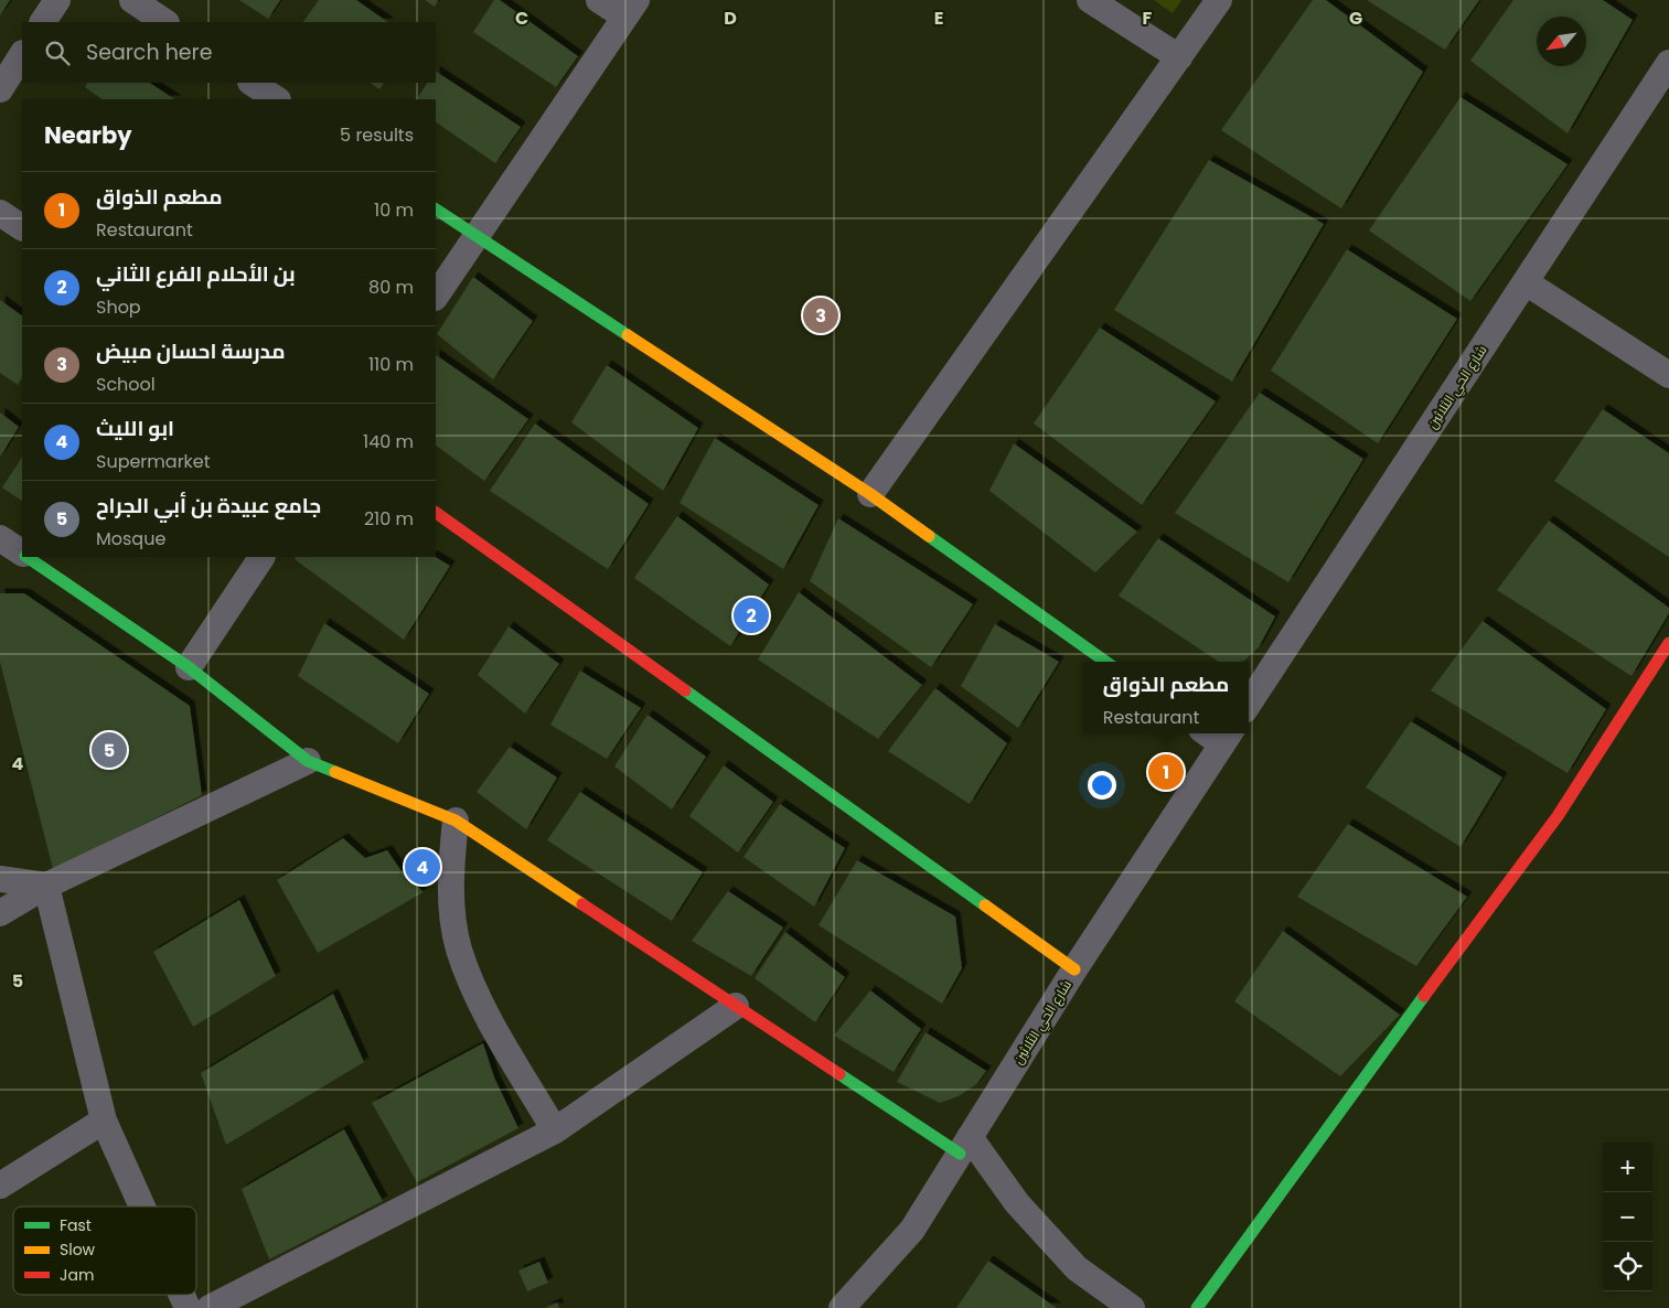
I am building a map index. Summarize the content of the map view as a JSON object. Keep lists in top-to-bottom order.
{
  "streets": {
    "street": ["شارع الحي الثلاثين"]
  },
  "legend": ["Fast", "Slow", "Jam"],
  "north": "bottom left",
  "page": {
    "search": "Search here",
    "heading": ["Nearby", "5 results"],
    "list": [
      {
        "mark": "1",
        "name": "مطعم الذواق",
        "note": "Restaurant",
        "value": "10 m"
      },
      {
        "mark": "2",
        "name": "بن الأحلام الفرع الثاني",
        "note": "Shop",
        "value": "80 m"
      },
      {
        "mark": "3",
        "name": "مدرسة احسان مبيض",
        "note": "School",
        "value": "110 m"
      },
      {
        "mark": "4",
        "name": "ابو الليث",
        "note": "Supermarket",
        "value": "140 m"
      },
      {
        "mark": "5",
        "name": "جامع عبيدة بن أبي الجراح",
        "note": "Mosque",
        "value": "210 m"
      }
    ],
    "pins": [
      "3",
      "2",
      "5",
      "1",
      "4"
    ],
    "popup": ["مطعم الذواق", "Restaurant"],
    "map_buttons": ["+", "−"]
  },
  "grid": {
    "columns": [
      "C",
      "D",
      "E",
      "F",
      "G"
    ],
    "rows": ["4", "5"]
  }
}
